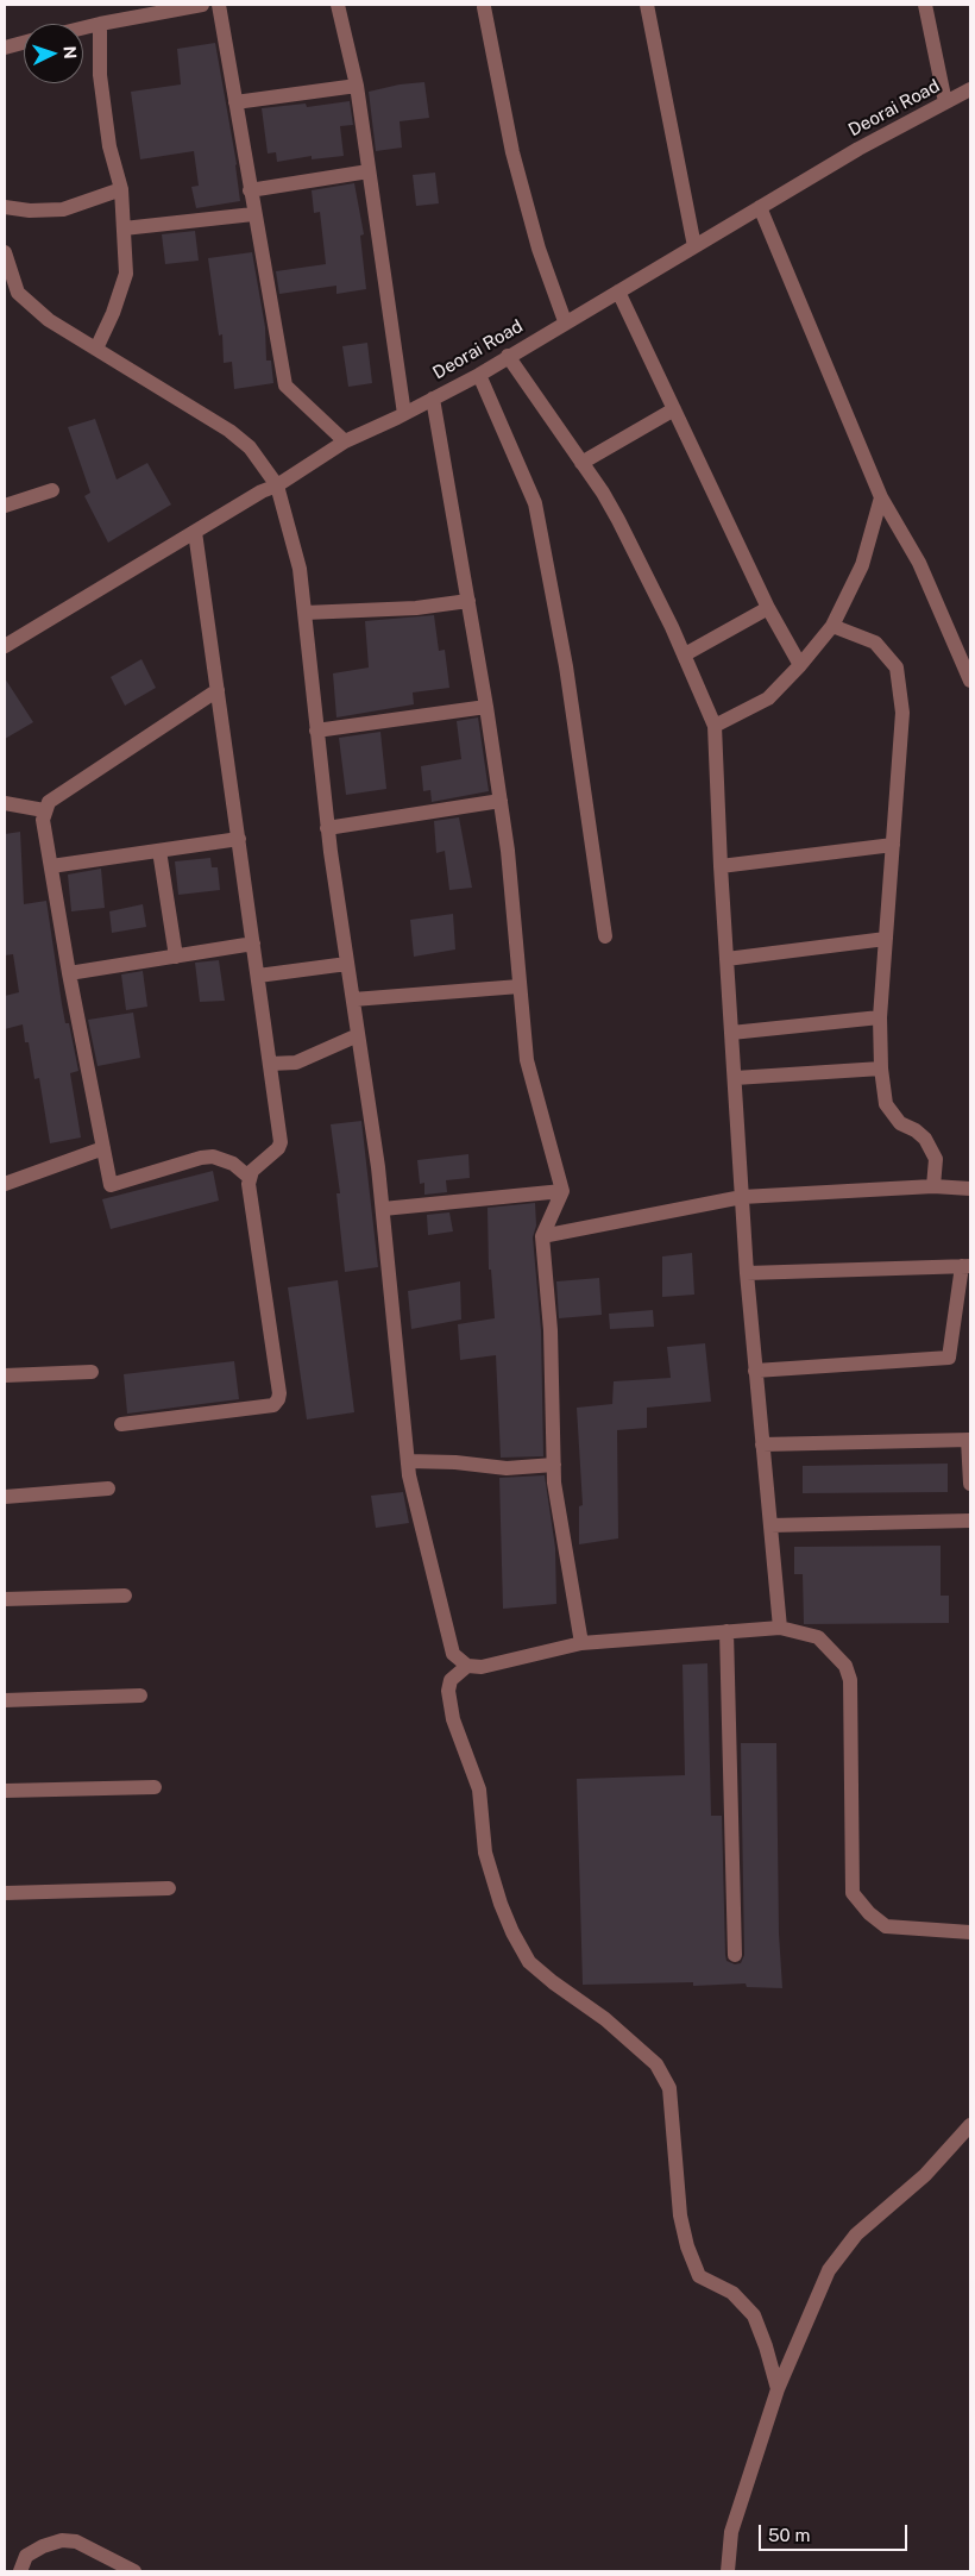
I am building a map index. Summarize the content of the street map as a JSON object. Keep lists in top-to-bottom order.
{
  "streets": {
    "street": ["Deorai Road"]
  },
  "scale_bar": "50 m",
  "north": "right"
}
